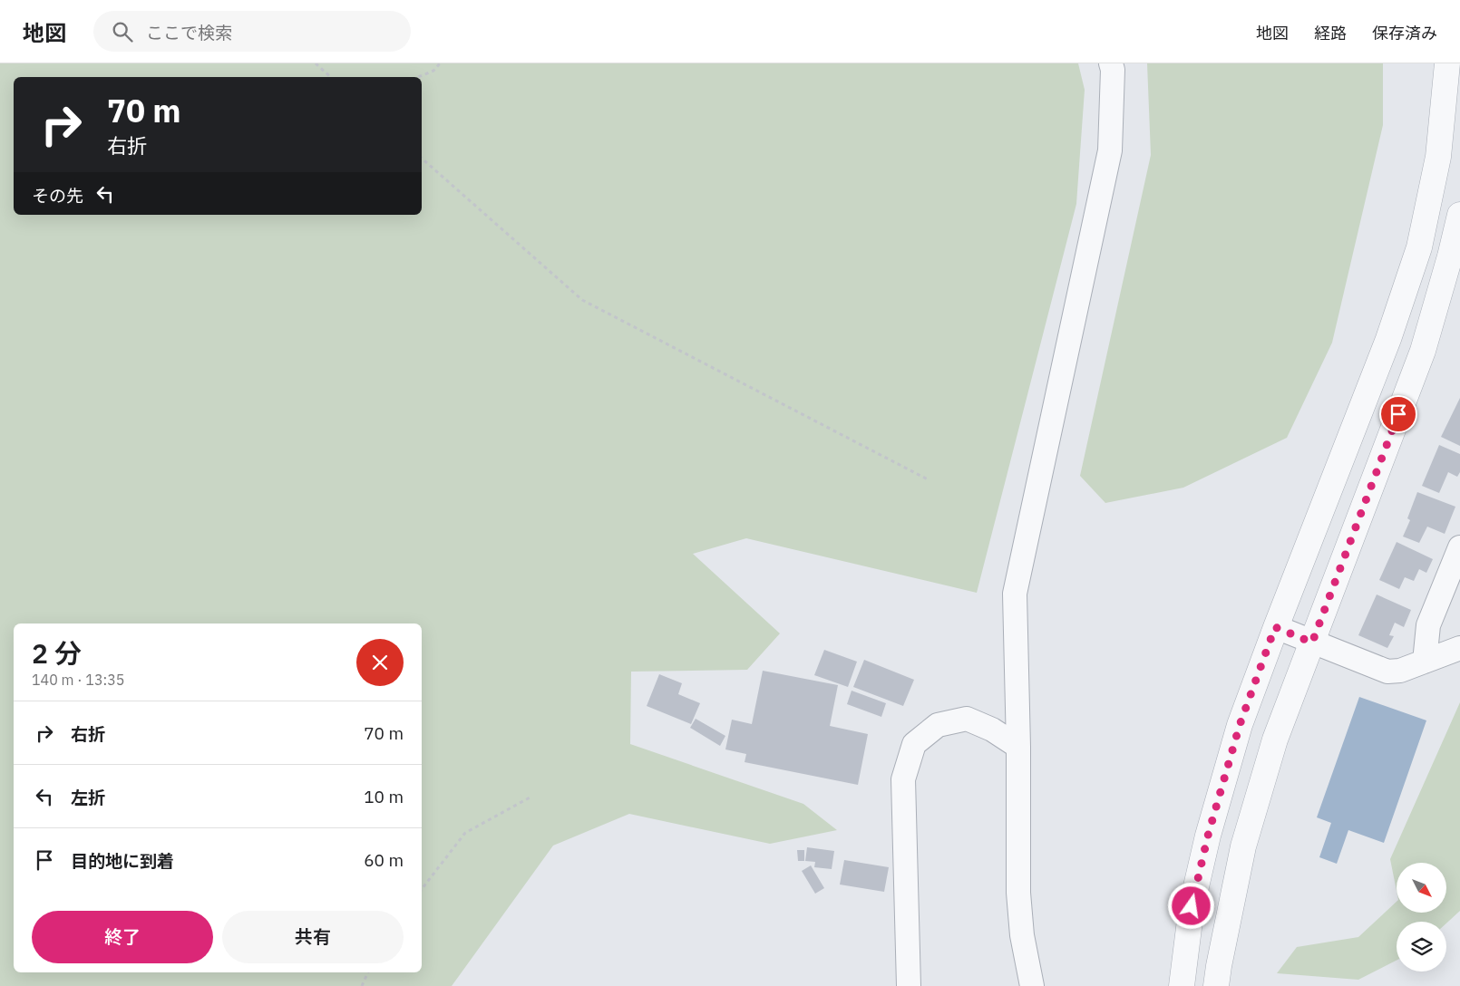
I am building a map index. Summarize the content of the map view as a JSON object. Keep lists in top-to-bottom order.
{
  "north": "bottom right",
  "page": {
    "header": "地図",
    "search": "ここで検索",
    "nav": ["地図", "経路", "保存済み"],
    "turn": ["70 m", "右折"],
    "then": "その先",
    "heading": ["2 分", "140 m · 13:35"],
    "list": [
      {
        "name": "右折",
        "value": "70 m"
      },
      {
        "name": "左折",
        "value": "10 m"
      },
      {
        "name": "目的地に到着",
        "value": "60 m"
      }
    ],
    "buttons": ["終了", "共有"]
  }
}
